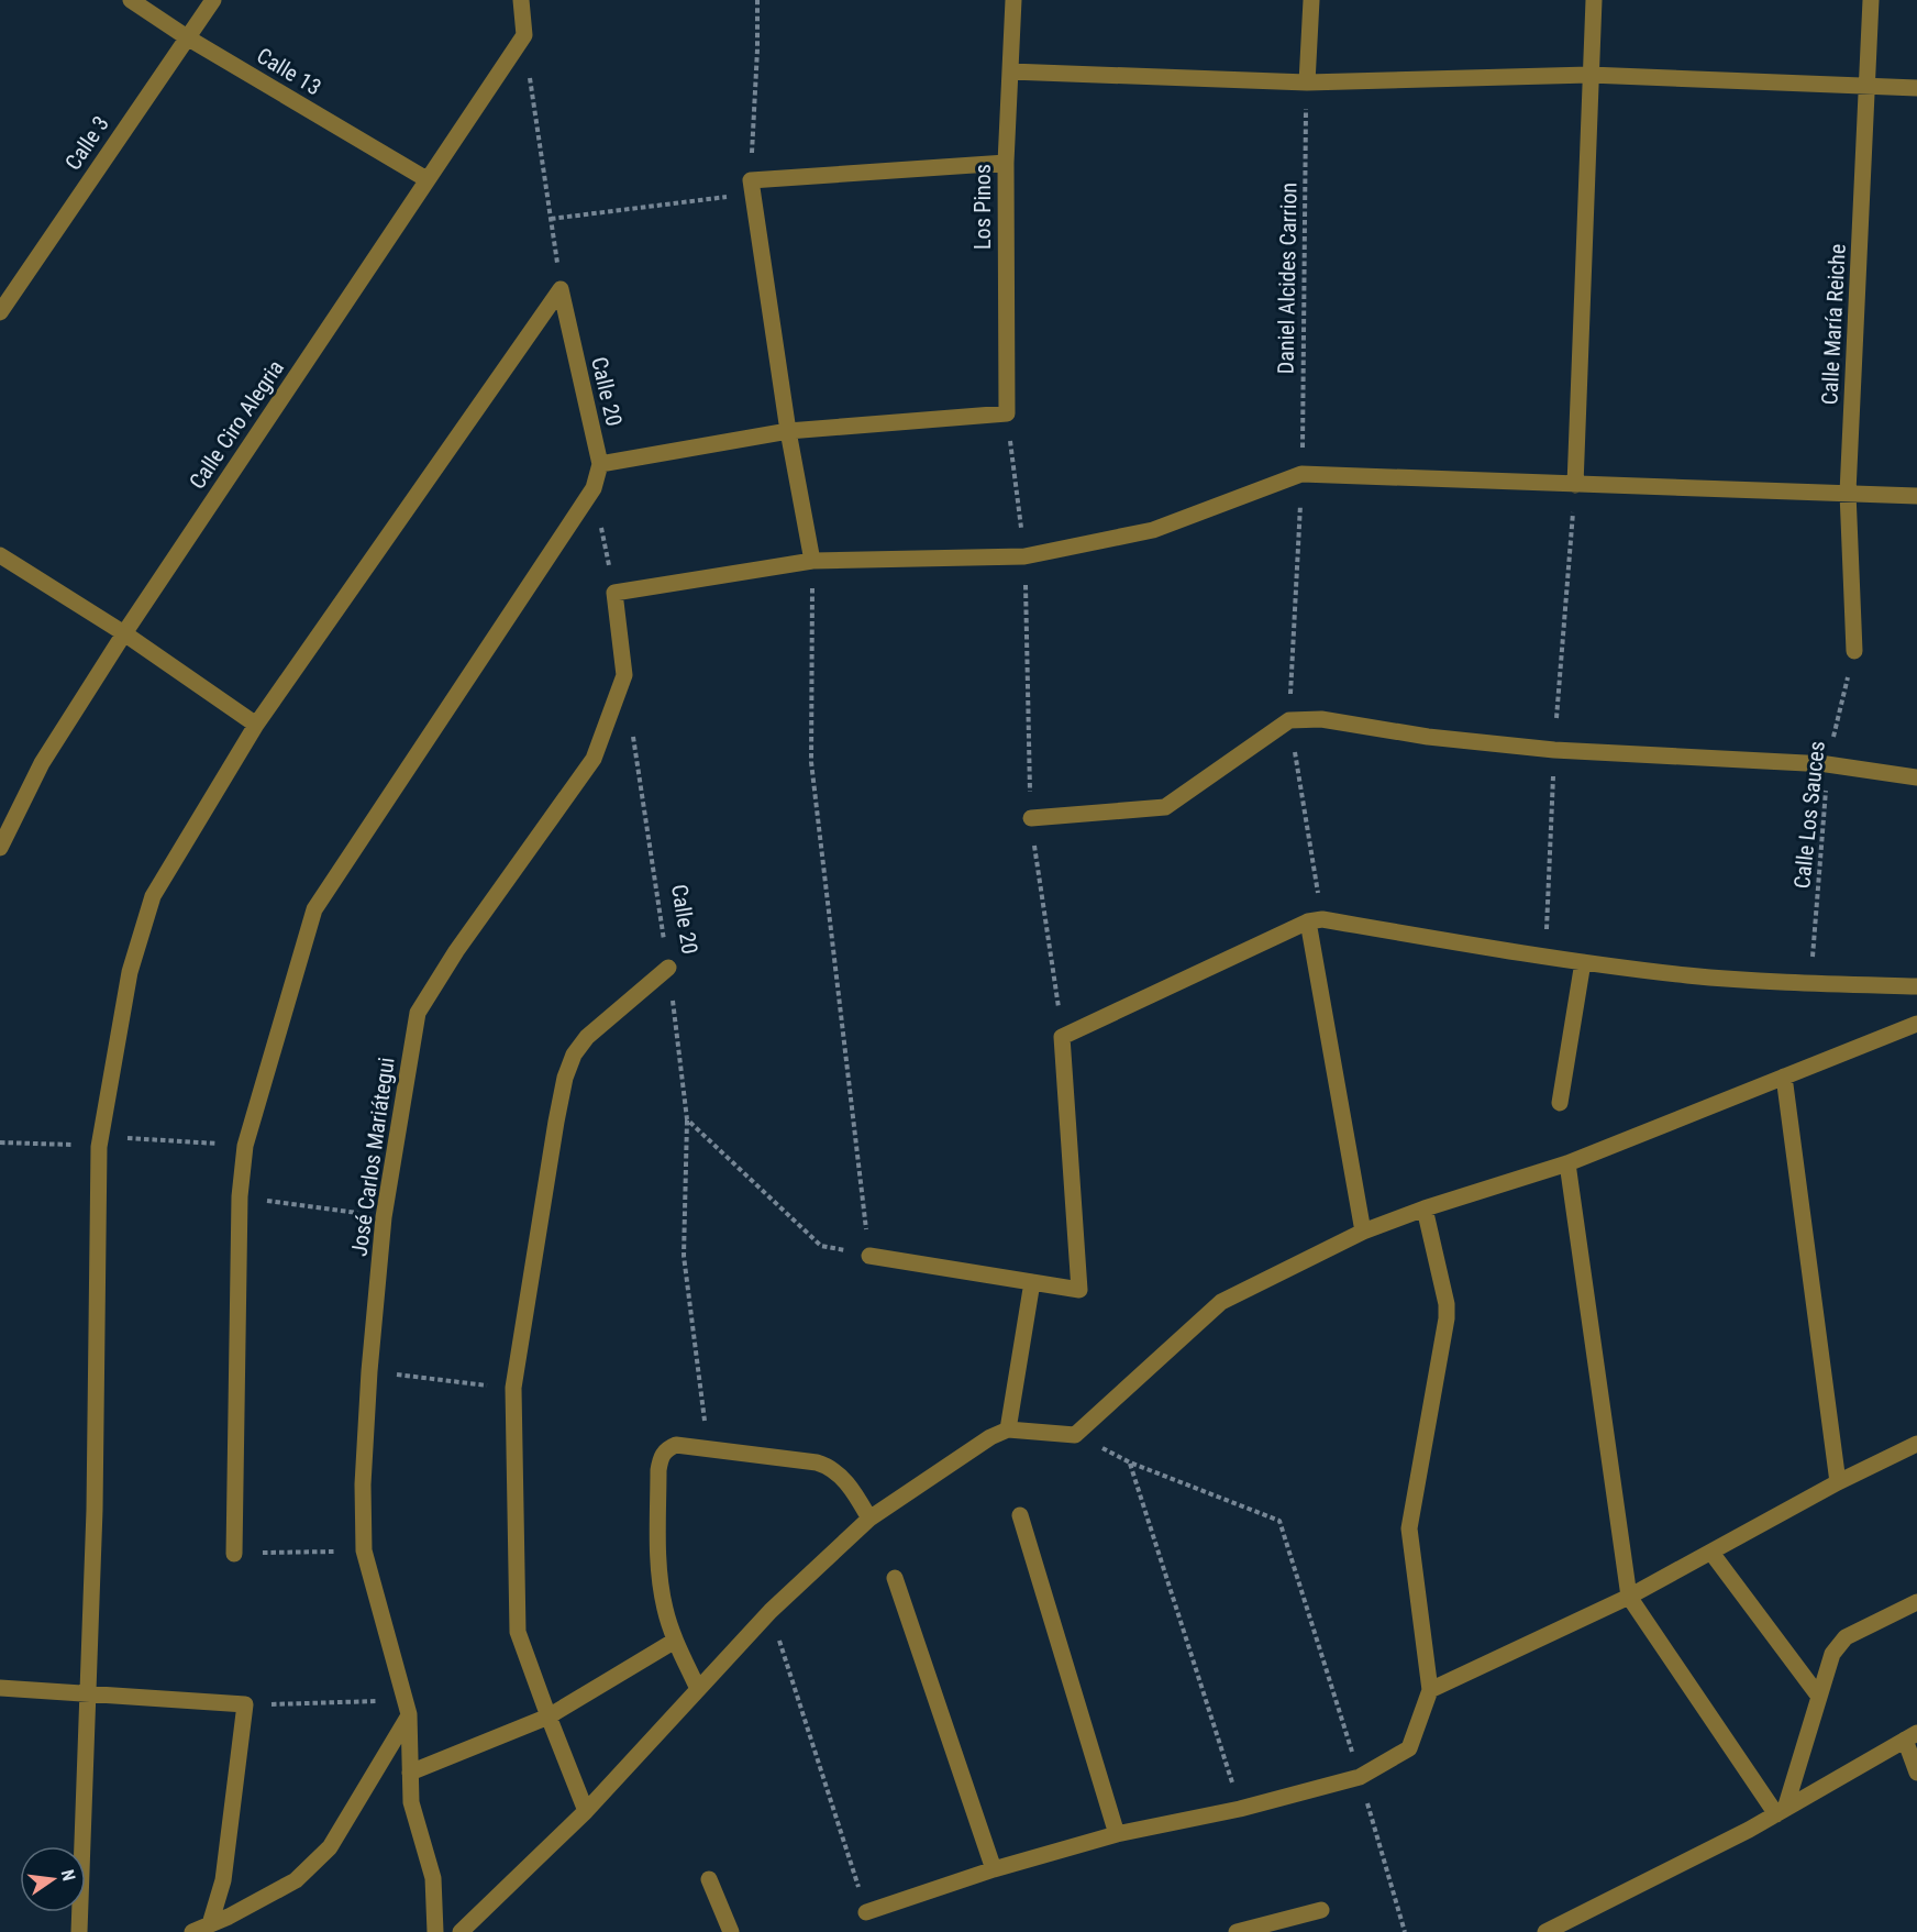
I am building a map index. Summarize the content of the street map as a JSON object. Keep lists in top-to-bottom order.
{
  "streets": {
    "street": [
      "Calle 13",
      "Calle 3",
      "Los Pinos",
      "Calle María Reiche",
      "Calle 20",
      "Calle Ciro Alegria",
      "José Carlos Mariátegui"
    ],
    "path": ["Daniel Alcides Carrion", "Calle Los Sauces"]
  },
  "crossings": [
    ["Calle 13", "Calle 3"],
    ["Calle 13", "Calle Ciro Alegria"],
    ["Calle María Reiche", "Calle Los Sauces"]
  ],
  "north": "right"
}
